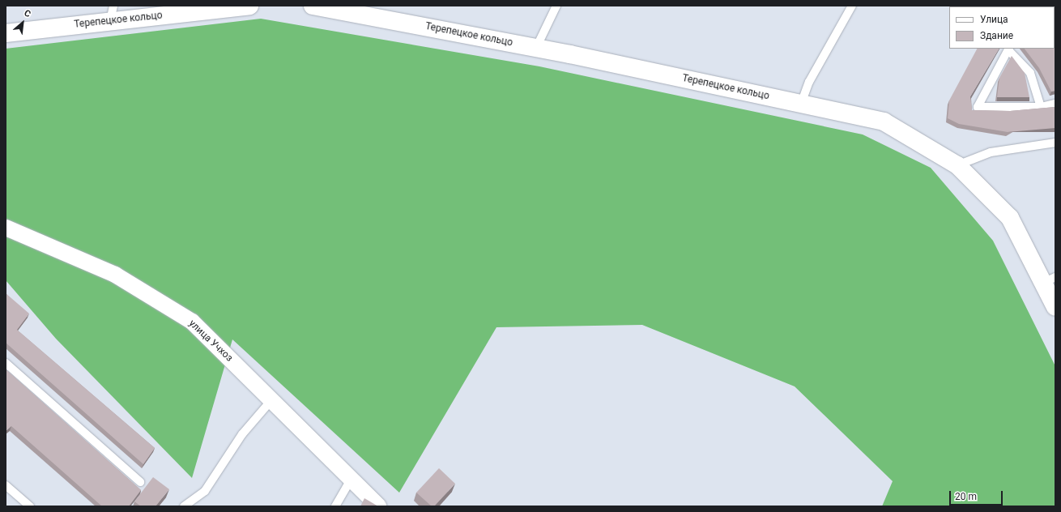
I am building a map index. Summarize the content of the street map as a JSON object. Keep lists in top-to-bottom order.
{
  "streets": {
    "street": ["Терепецкое кольцо", "улица Учхоз"]
  },
  "legend": ["Улица", "Здание"],
  "scale_bar": "20 m",
  "north": "top right"
}
